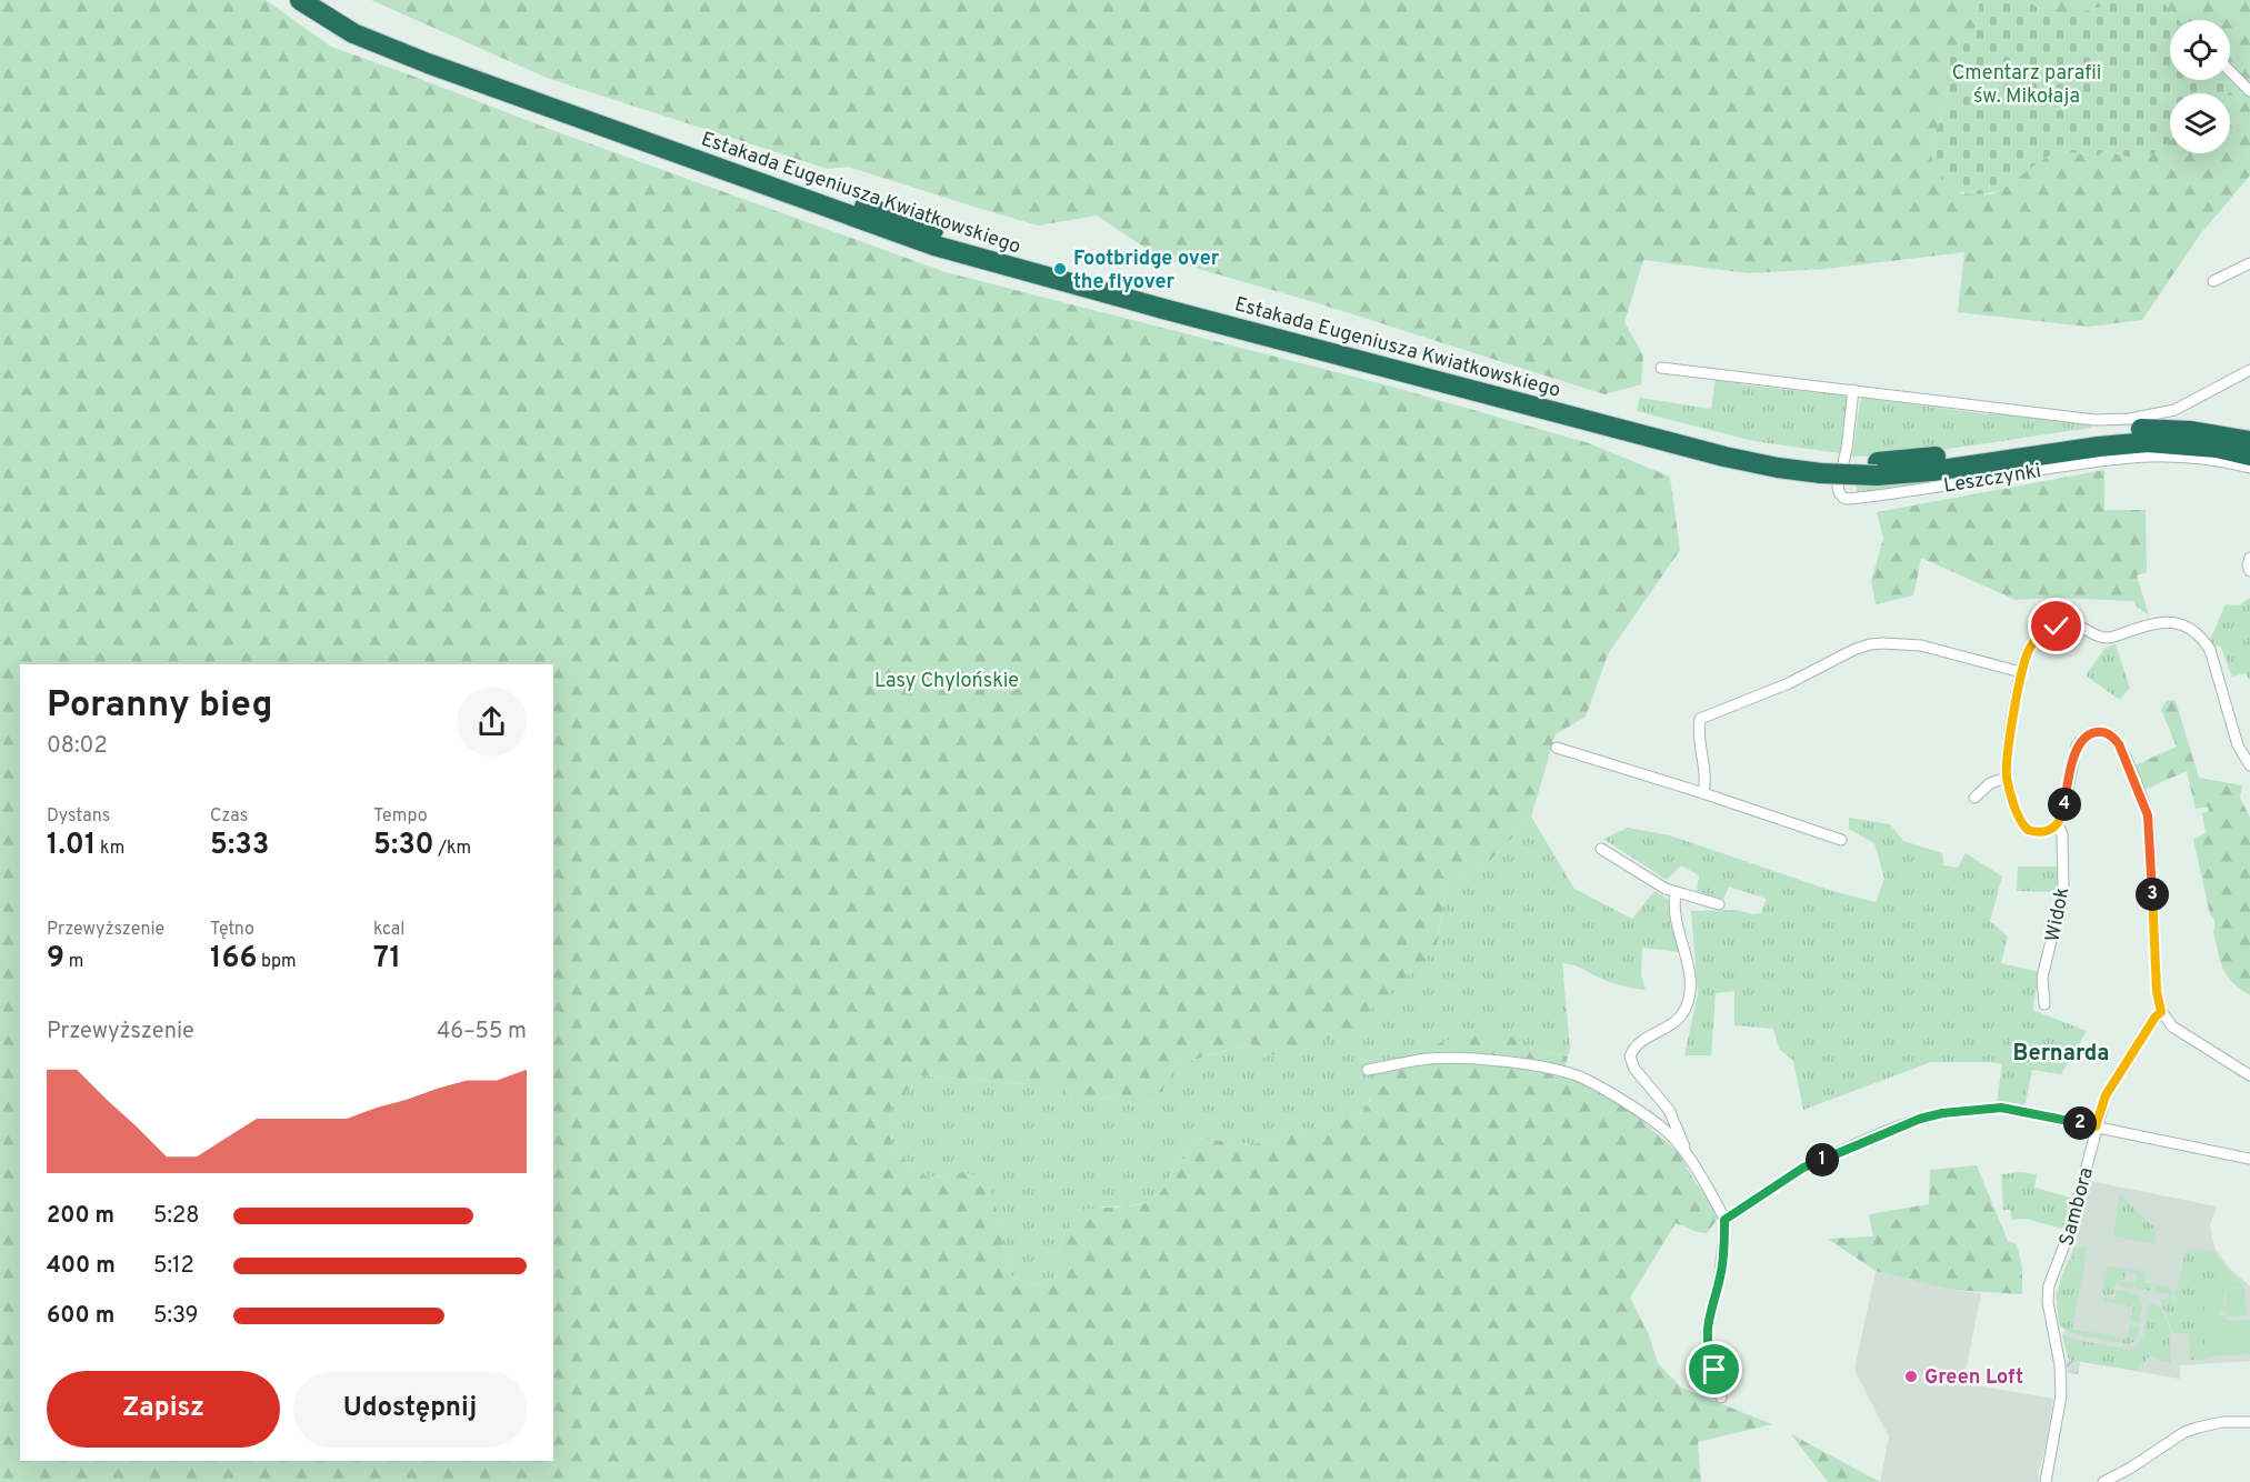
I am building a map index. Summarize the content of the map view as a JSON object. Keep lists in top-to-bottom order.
{
  "streets": {
    "highway": ["Estakada Eugeniusza Kwiatkowskiego"],
    "street": ["Leszczynki", "Widok", "Sambora"]
  },
  "districts": ["Bernarda"],
  "parks": ["Cmentarz parafii św. Mikołaja", "Lasy Chylońskie"],
  "places": ["Footbridge over the flyover", "Green Loft"],
  "page": {
    "heading": ["Poranny bieg", "08:02"],
    "stats": [
      ["Dystans", "1.01 km"],
      ["Czas", "5:33"],
      ["Tempo", "5:30 /km"],
      ["Przewyższenie", "9 m"],
      ["Tętno", "166 bpm"],
      ["kcal", "71"]
    ],
    "pins": [
      "4",
      "3",
      "2",
      "1"
    ],
    "chart": ["Przewyższenie", "46–55 m"],
    "list": [
      {
        "name": "200 m",
        "note": "5:28"
      },
      {
        "name": "400 m",
        "note": "5:12"
      },
      {
        "name": "600 m",
        "note": "5:39"
      }
    ],
    "buttons": ["Zapisz", "Udostępnij"]
  }
}
